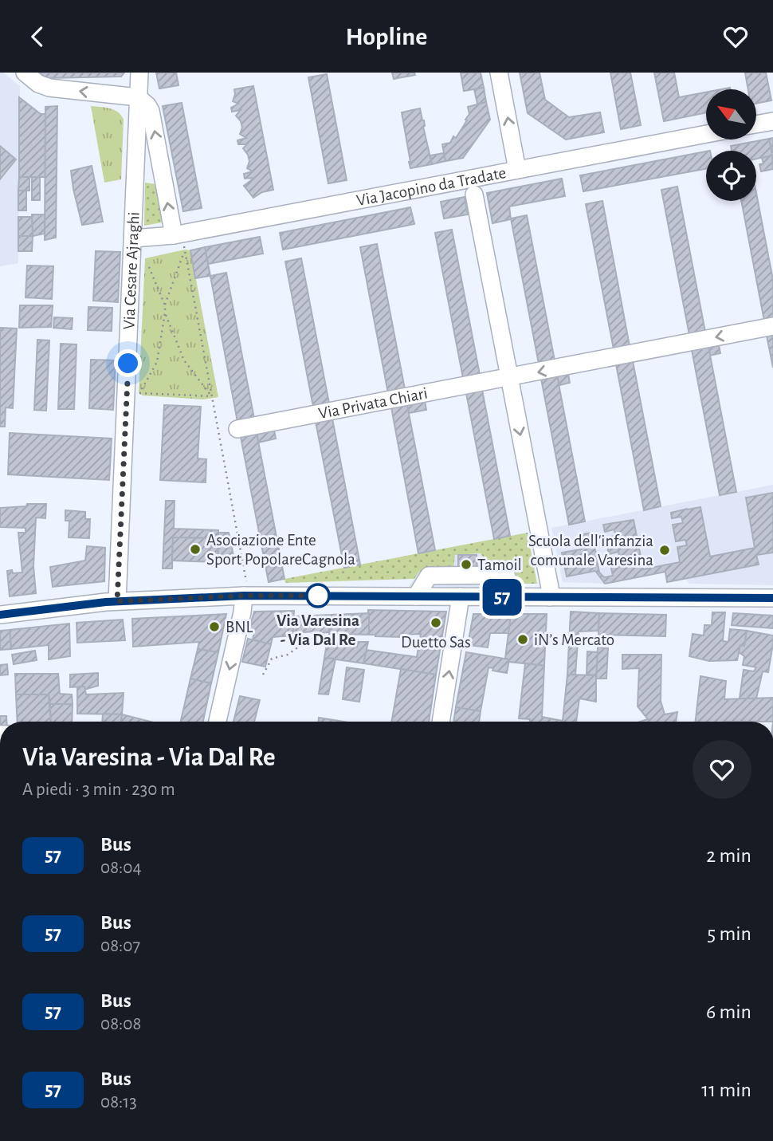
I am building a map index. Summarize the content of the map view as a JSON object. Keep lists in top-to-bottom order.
{
  "streets": {
    "street": ["Via Jacopino da Tradate", "Via Cesare Ajraghi", "Via Privata Chiari"]
  },
  "crossings": [
    ["Via Jacopino da Tradate", "Via Cesare Ajraghi"]
  ],
  "one_way": ["Via Privata Chiari"],
  "places": [
    "Asociazione Ente Sport PopolareCagnola",
    "Scuola dell'infanzia comunale Varesina",
    "Tamoil",
    "Via Varesina - Via Dal Re",
    "Duetto Sas",
    "BNL",
    "iN’s Mercato"
  ],
  "lines": ["bus line 57"],
  "north": "top left",
  "page": {
    "header": "Hopline",
    "on_map": "57",
    "heading": ["Via Varesina - Via Dal Re", "A piedi · 3 min · 230 m"],
    "list": [
      {
        "mark": "57",
        "name": "Bus",
        "note": "08:04",
        "value": "2 min"
      },
      {
        "mark": "57",
        "name": "Bus",
        "note": "08:07",
        "value": "5 min"
      },
      {
        "mark": "57",
        "name": "Bus",
        "note": "08:08",
        "value": "6 min"
      },
      {
        "mark": "57",
        "name": "Bus",
        "note": "08:13",
        "value": "11 min"
      }
    ]
  }
}
